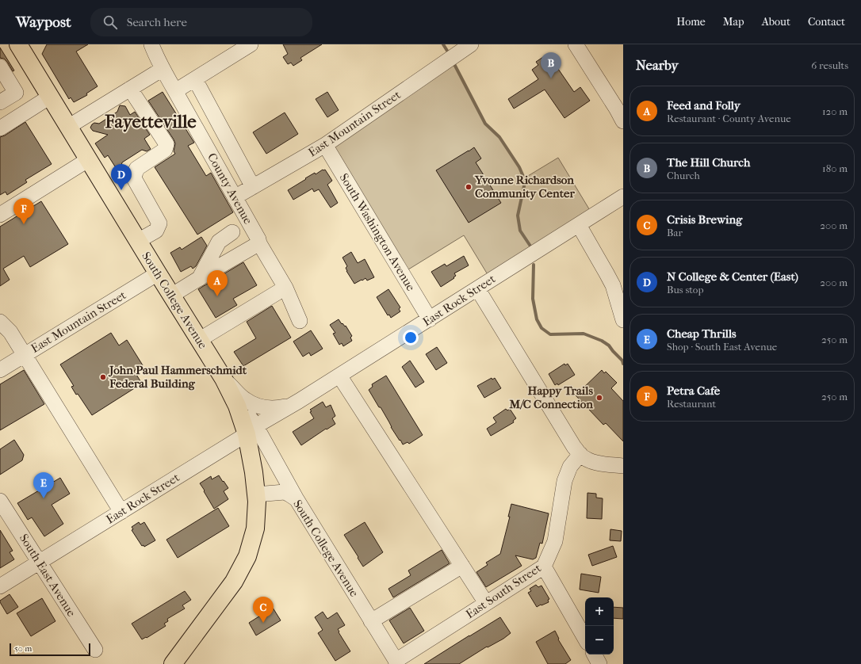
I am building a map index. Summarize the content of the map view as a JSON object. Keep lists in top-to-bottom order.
{
  "streets": {
    "main road": ["South College Avenue"],
    "street": [
      "East Mountain Street",
      "County Avenue",
      "South Washington Avenue",
      "East Rock Street",
      "South East Avenue",
      "East South Street"
    ]
  },
  "crossings": [
    ["East Mountain Street", "County Avenue"],
    ["East Mountain Street", "South Washington Avenue"],
    ["East Mountain Street", "South College Avenue"],
    ["South Washington Avenue", "East Rock Street"],
    ["South College Avenue", "East Rock Street"],
    ["South College Avenue", "East South Street"],
    ["East Rock Street", "South East Avenue"]
  ],
  "districts": ["Fayetteville"],
  "places": ["Yvonne Richardson Community Center", "John Paul Hammerschmidt Federal Building", "Happy Trails M/C Connection"],
  "scale_bar": "50 m",
  "page": {
    "header": "Waypost",
    "search": "Search here",
    "nav": [
      "Home",
      "Map",
      "About",
      "Contact"
    ],
    "heading": ["Nearby", "6 results"],
    "pins": [
      "B",
      "D",
      "F",
      "A",
      "E",
      "C"
    ],
    "list": [
      {
        "mark": "A",
        "name": "Feed and Folly",
        "note": "Restaurant · County Avenue",
        "value": "120 m"
      },
      {
        "mark": "B",
        "name": "The Hill Church",
        "note": "Church",
        "value": "180 m"
      },
      {
        "mark": "C",
        "name": "Crisis Brewing",
        "note": "Bar",
        "value": "200 m"
      },
      {
        "mark": "D",
        "name": "N College & Center (East)",
        "note": "Bus stop",
        "value": "200 m"
      },
      {
        "mark": "E",
        "name": "Cheap Thrills",
        "note": "Shop · South East Avenue",
        "value": "250 m"
      },
      {
        "mark": "F",
        "name": "Petra Cafe",
        "note": "Restaurant",
        "value": "250 m"
      }
    ],
    "map_buttons": ["+", "−"],
    "scale": "50 m"
  }
}
